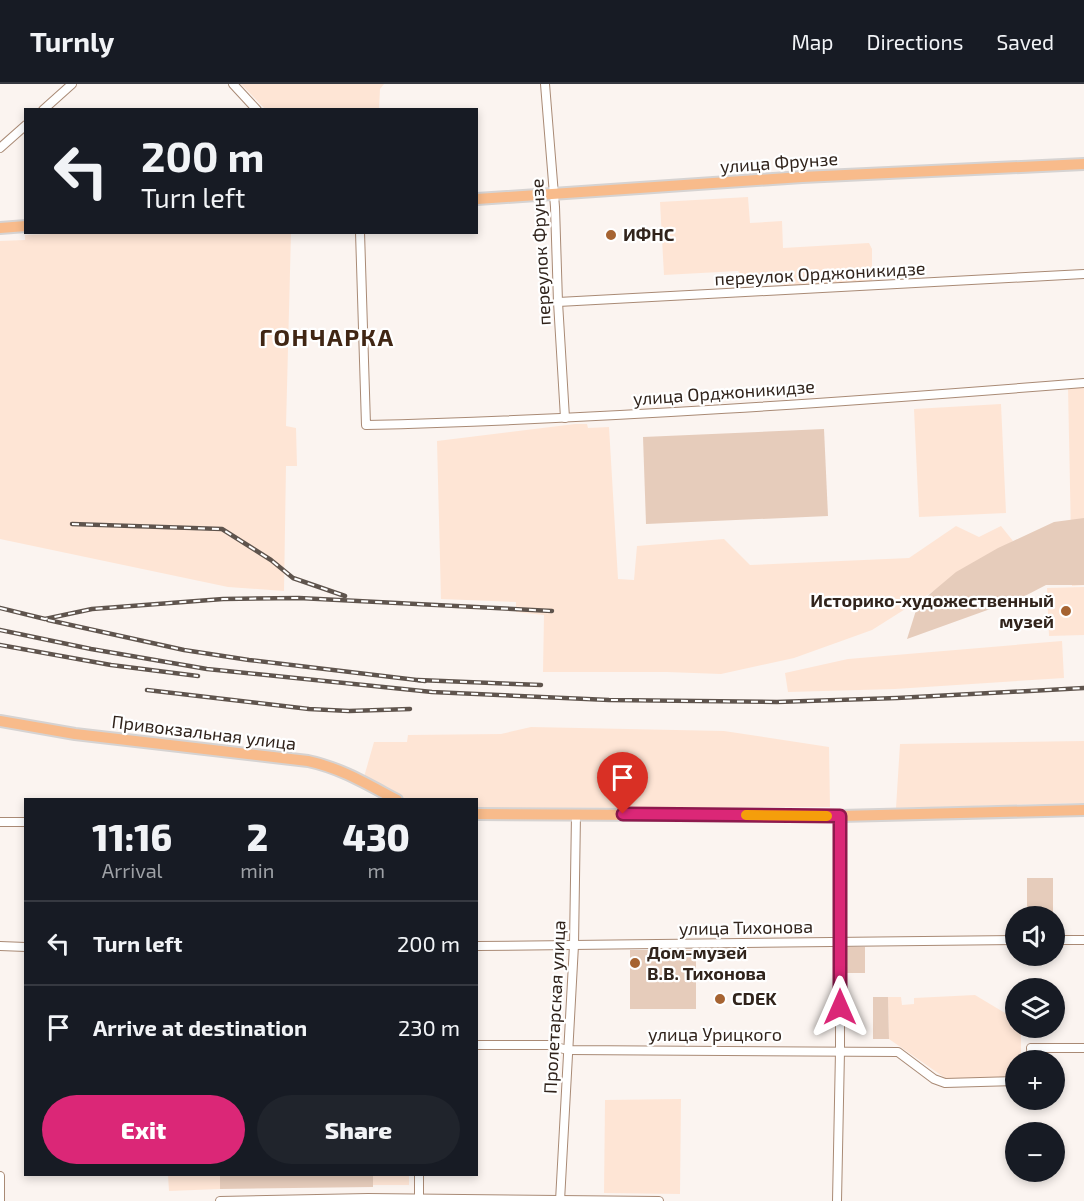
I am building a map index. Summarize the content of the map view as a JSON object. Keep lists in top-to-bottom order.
{
  "streets": {
    "main road": ["улица Фрунзе", "Привокзальная улица"],
    "street": [
      "переулок Фрунзе",
      "переулок Орджоникидзе",
      "улица Орджоникидзе",
      "улица Тихонова",
      "Пролетарская улица",
      "улица Урицкого"
    ]
  },
  "crossings": [
    ["улица Фрунзе", "переулок Фрунзе"],
    ["переулок Фрунзе", "переулок Орджоникидзе"],
    ["переулок Фрунзе", "улица Орджоникидзе"],
    ["улица Тихонова", "Пролетарская улица"],
    ["Пролетарская улица", "улица Урицкого"]
  ],
  "districts": ["ГОНЧАРКА"],
  "places": [
    "ИФНС",
    "Историко-художественный музей",
    "Дом-музей В.В. Тихонова",
    "CDEK"
  ],
  "page": {
    "header": "Turnly",
    "nav": ["Map", "Directions", "Saved"],
    "turn": ["200 m", "Turn left"],
    "eta": [
      "11:16",
      "Arrival",
      "2",
      "min",
      "430",
      "m"
    ],
    "list": [
      {
        "name": "Turn left",
        "value": "200 m"
      },
      {
        "name": "Arrive at destination",
        "value": "230 m"
      }
    ],
    "map_buttons": ["+", "−"],
    "buttons": ["Exit", "Share"]
  }
}
